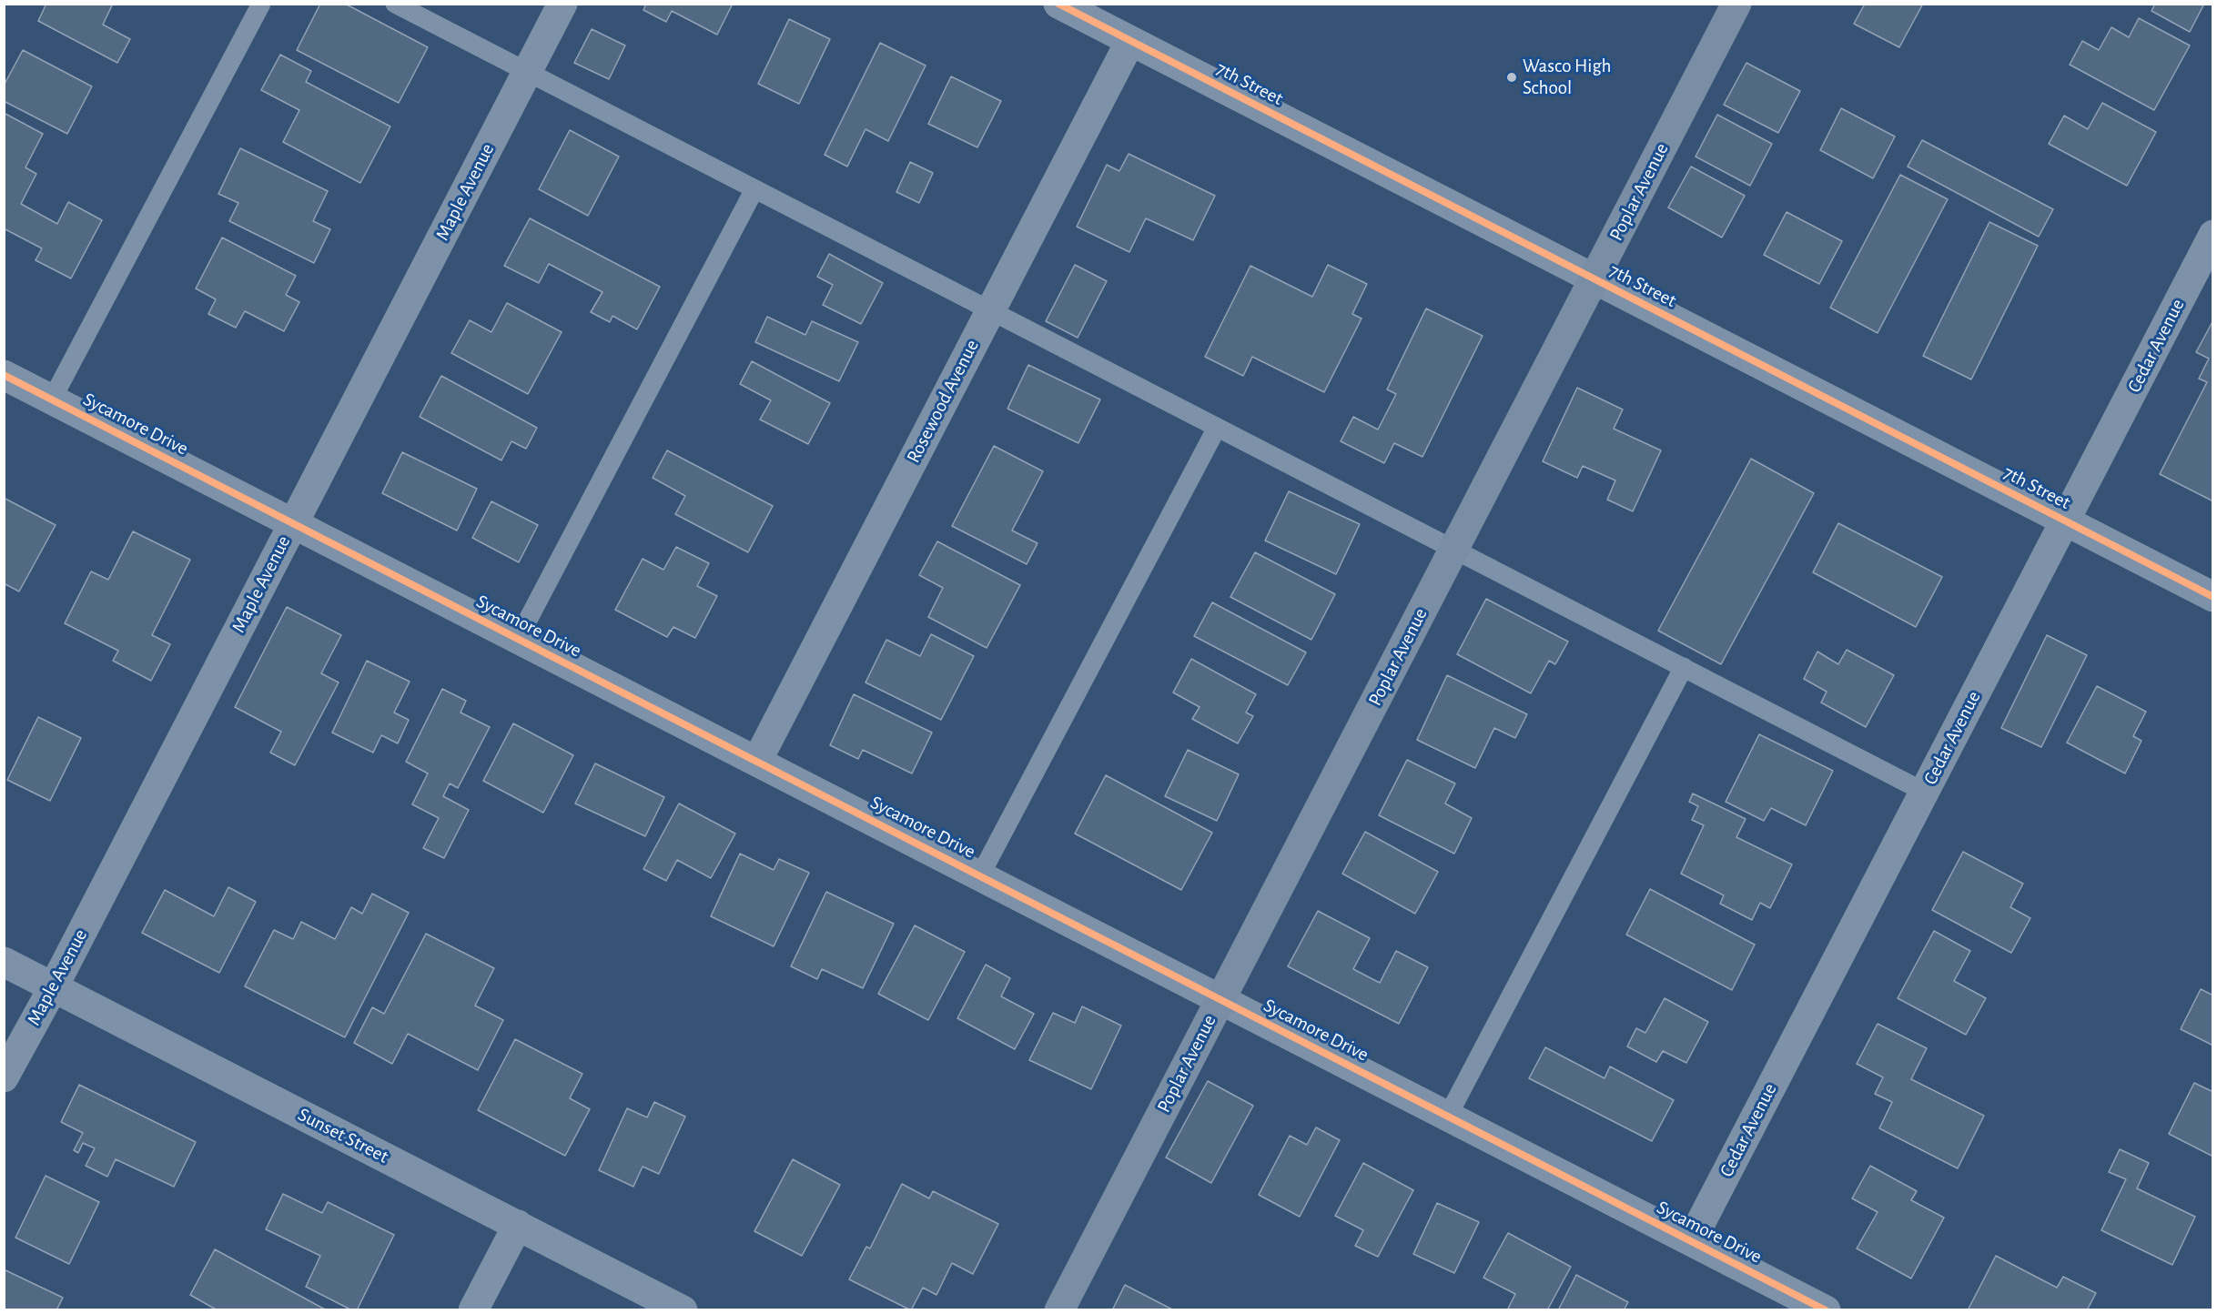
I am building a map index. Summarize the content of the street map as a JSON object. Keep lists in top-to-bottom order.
{
  "streets": {
    "main road": ["Poplar Avenue"],
    "street": [
      "7th Street",
      "Maple Avenue",
      "Cedar Avenue",
      "Rosewood Avenue",
      "Sycamore Drive",
      "Sunset Street"
    ]
  },
  "crossings": [
    ["7th Street", "Poplar Avenue"],
    ["7th Street", "Cedar Avenue"],
    ["7th Street", "Rosewood Avenue"],
    ["Maple Avenue", "Sycamore Drive"],
    ["Maple Avenue", "Sunset Street"],
    ["Poplar Avenue", "Sycamore Drive"],
    ["Cedar Avenue", "Sycamore Drive"],
    ["Rosewood Avenue", "Sycamore Drive"]
  ],
  "places": ["Wasco High School"]
}
